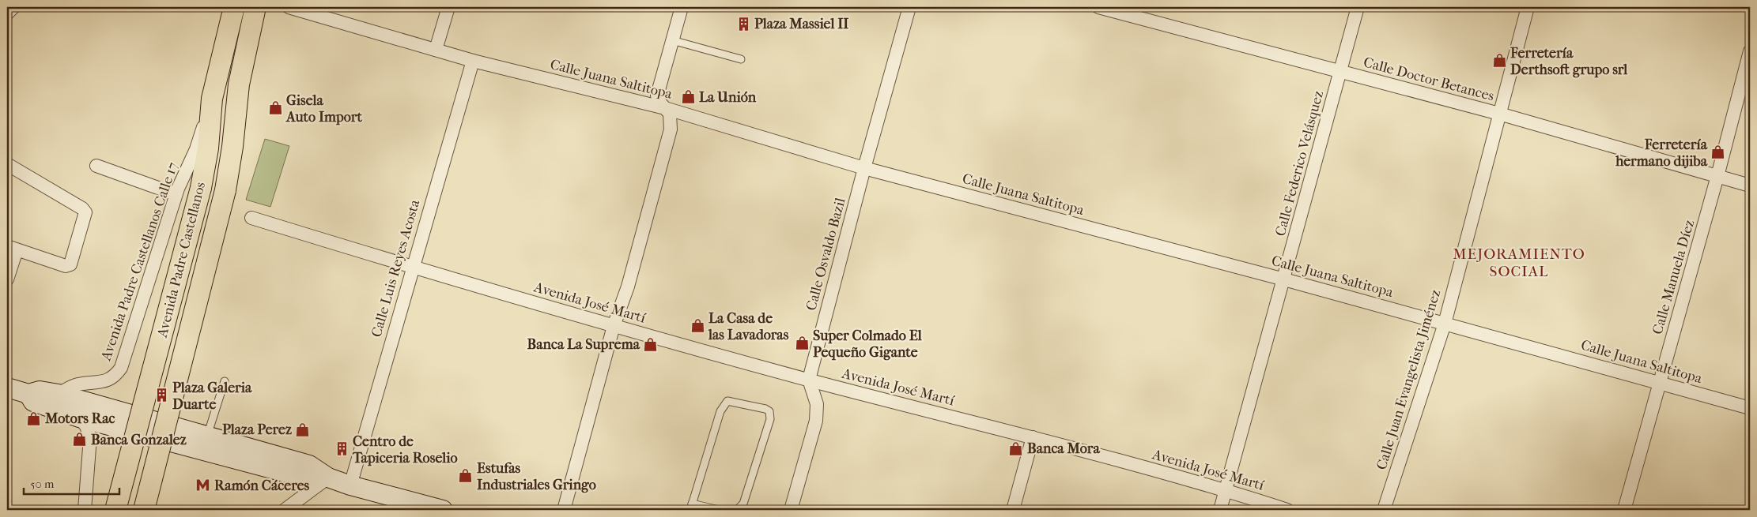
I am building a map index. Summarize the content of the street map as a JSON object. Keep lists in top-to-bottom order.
{
  "streets": {
    "main road": ["Avenida Padre Castellanos"],
    "street": [
      "Calle Juana Saltitopa",
      "Calle Doctor Betances",
      "Calle Federico Velásquez",
      "Calle Osvaldo Bazil",
      "Avenida Padre Castellanos Calle 17",
      "Calle Luis Reyes Acosta",
      "Calle Manuela Díez",
      "Avenida José Martí",
      "Calle Juan Evangelista Jiménez"
    ]
  },
  "crossings": [
    ["Calle Juana Saltitopa", "Calle Federico Velásquez"],
    ["Calle Juana Saltitopa", "Calle Osvaldo Bazil"],
    ["Calle Juana Saltitopa", "Calle Luis Reyes Acosta"],
    ["Calle Juana Saltitopa", "Calle Manuela Díez"],
    ["Calle Juana Saltitopa", "Calle Juan Evangelista Jiménez"],
    ["Calle Doctor Betances", "Calle Federico Velásquez"],
    ["Calle Doctor Betances", "Calle Manuela Díez"],
    ["Calle Doctor Betances", "Calle Juan Evangelista Jiménez"],
    ["Calle Federico Velásquez", "Avenida José Martí"],
    ["Calle Osvaldo Bazil", "Avenida José Martí"],
    ["Avenida Padre Castellanos", "Avenida Padre Castellanos Calle 17"],
    ["Calle Luis Reyes Acosta", "Avenida José Martí"]
  ],
  "districts": ["MEJORAMIENTO SOCIAL"],
  "places": {
    "building": ["Plaza Massiel II", "Plaza Galeria Duarte", "Centro de Tapiceria Roselio"],
    "shop": [
      "Ferretería Derthsoft grupo srl",
      "La Unión",
      "Gisela Auto Import",
      "Ferretería hermano dijiba",
      "La Casa de las Lavadoras",
      "Super Colmado El Pequeño Gigante",
      "Banca La Suprema",
      "Motors Rac",
      "Plaza Perez",
      "Banca Gonzalez",
      "Banca Mora",
      "Estufas Industriales Gringo"
    ],
    "metro station": ["Ramón Cáceres"]
  },
  "scale_bar": "50 m"
}
